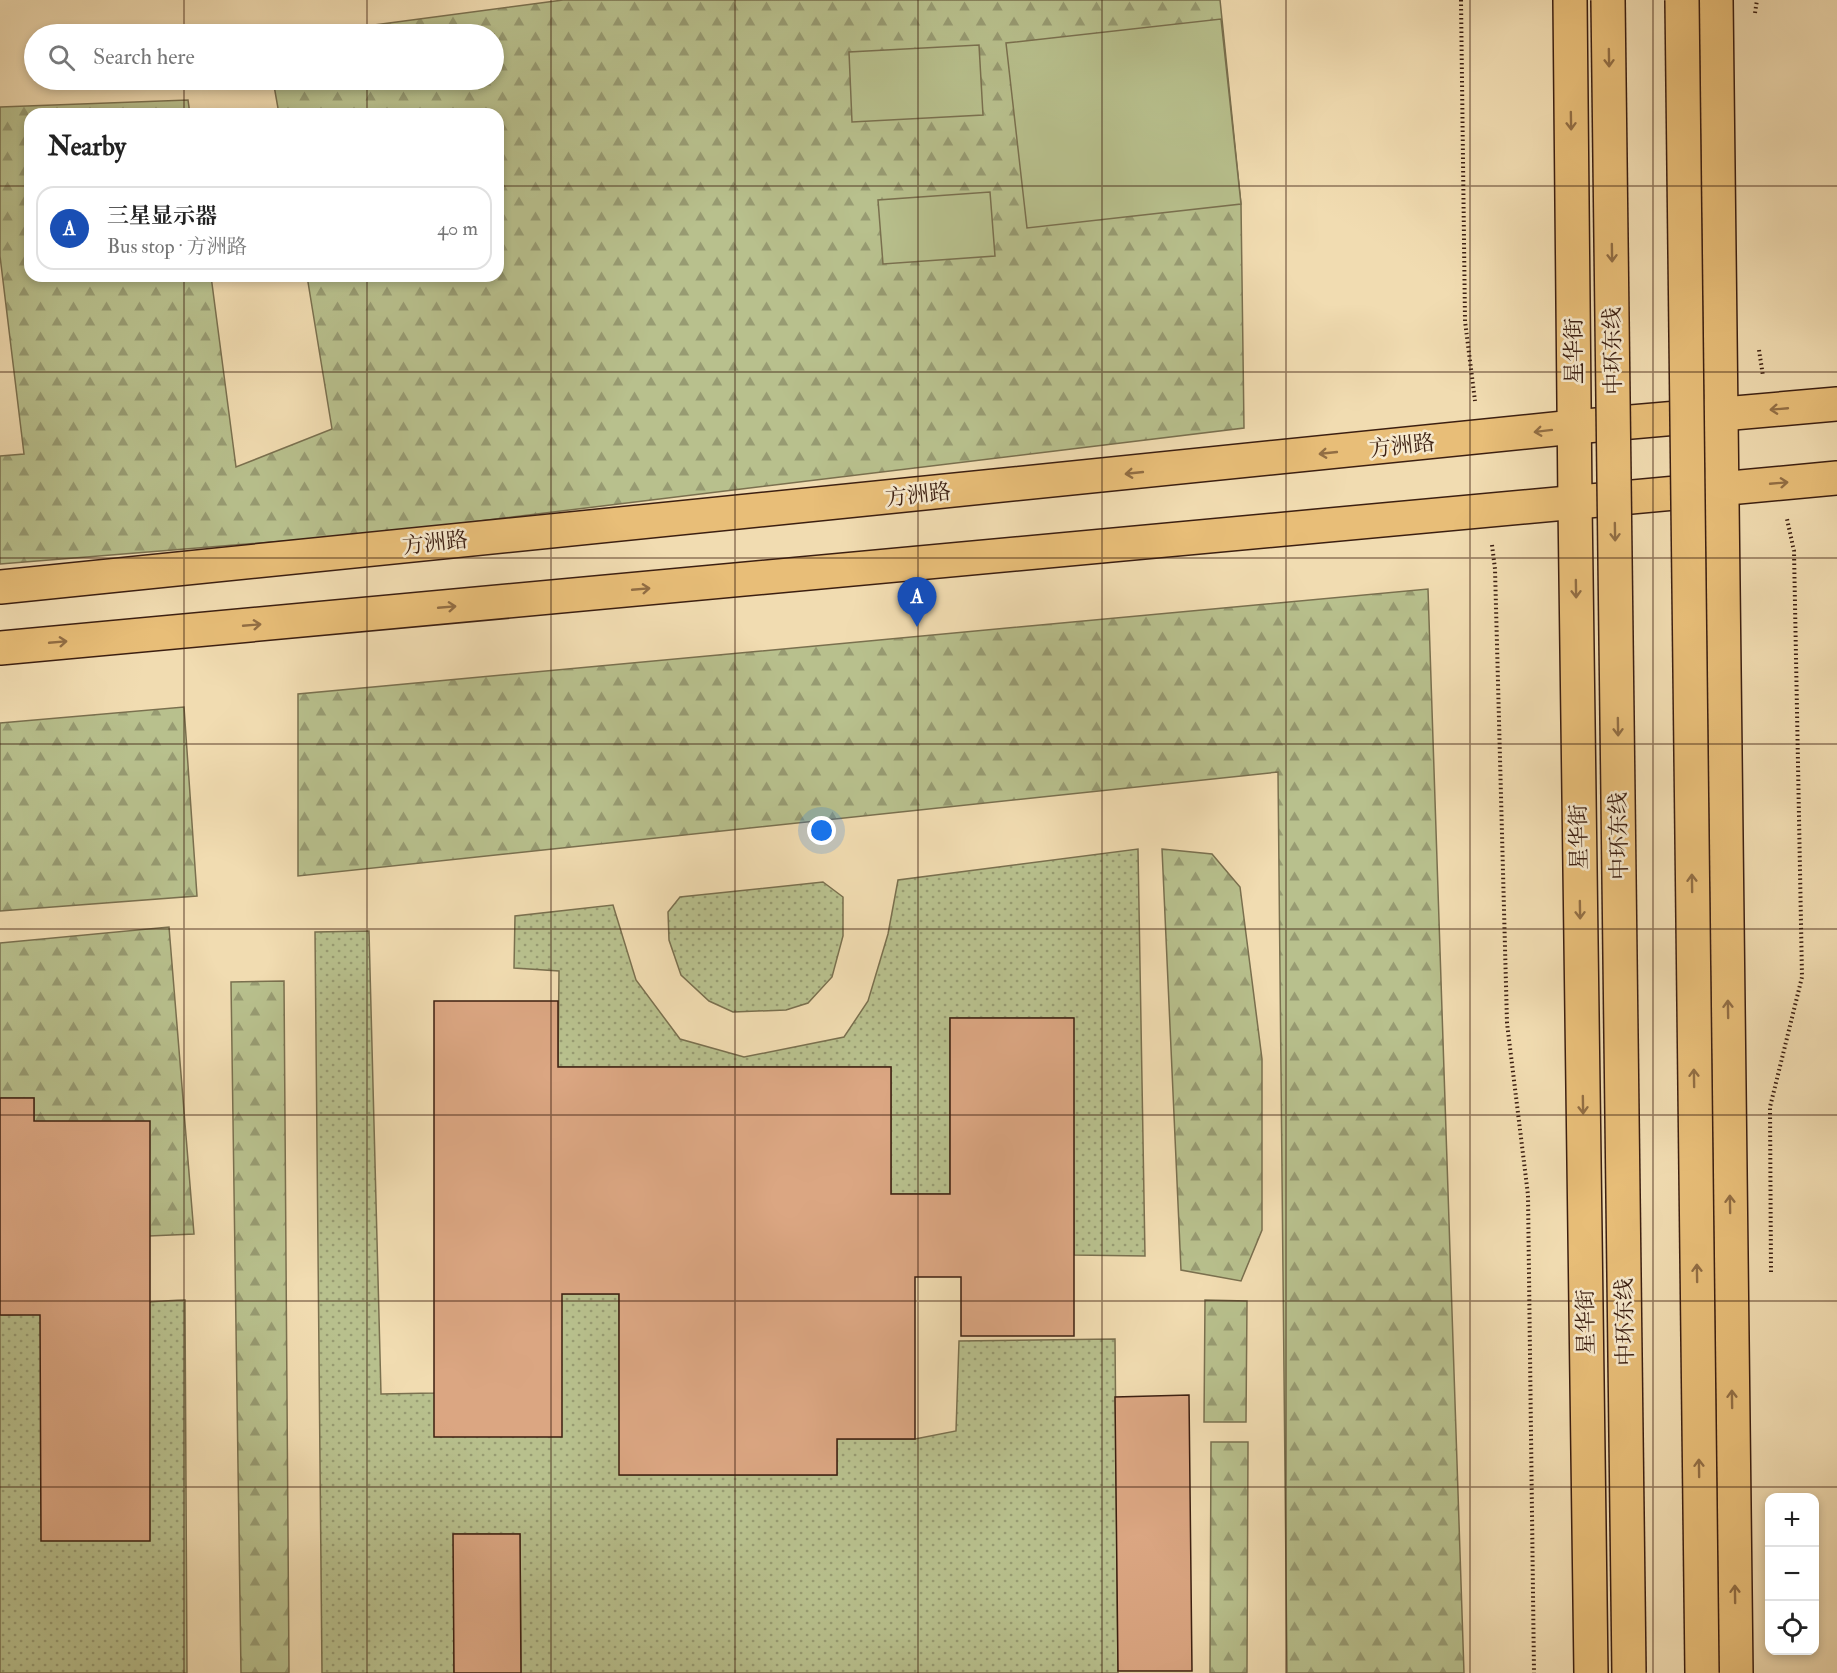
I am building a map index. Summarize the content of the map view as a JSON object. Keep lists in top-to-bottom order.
{
  "streets": {
    "main road": ["星华街", "中环东线", "方洲路"]
  },
  "crossings": [
    ["星华街", "方洲路"]
  ],
  "page": {
    "search": "Search here",
    "heading": "Nearby",
    "list": [
      {
        "mark": "A",
        "name": "三星显示器",
        "note": "Bus stop · 方洲路",
        "value": "40 m"
      }
    ],
    "pins": "A",
    "map_buttons": ["+", "−"]
  }
}
